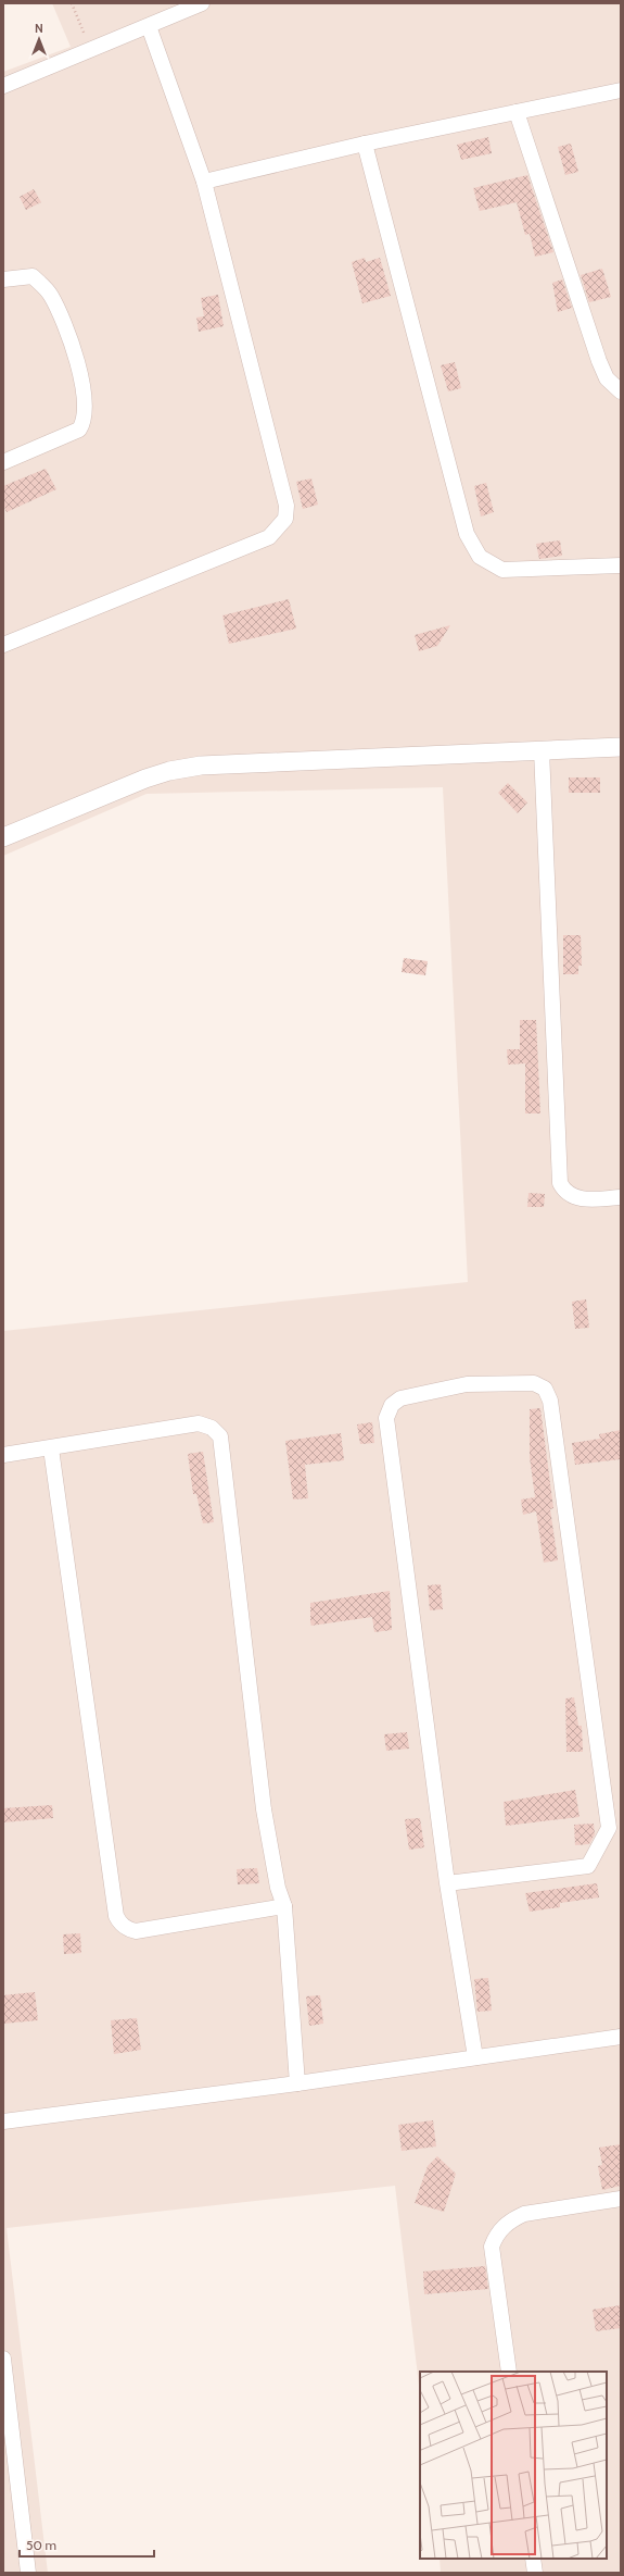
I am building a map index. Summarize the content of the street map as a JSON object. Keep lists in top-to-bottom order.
{
  "scale_bar": "50 m",
  "north": "top"
}
